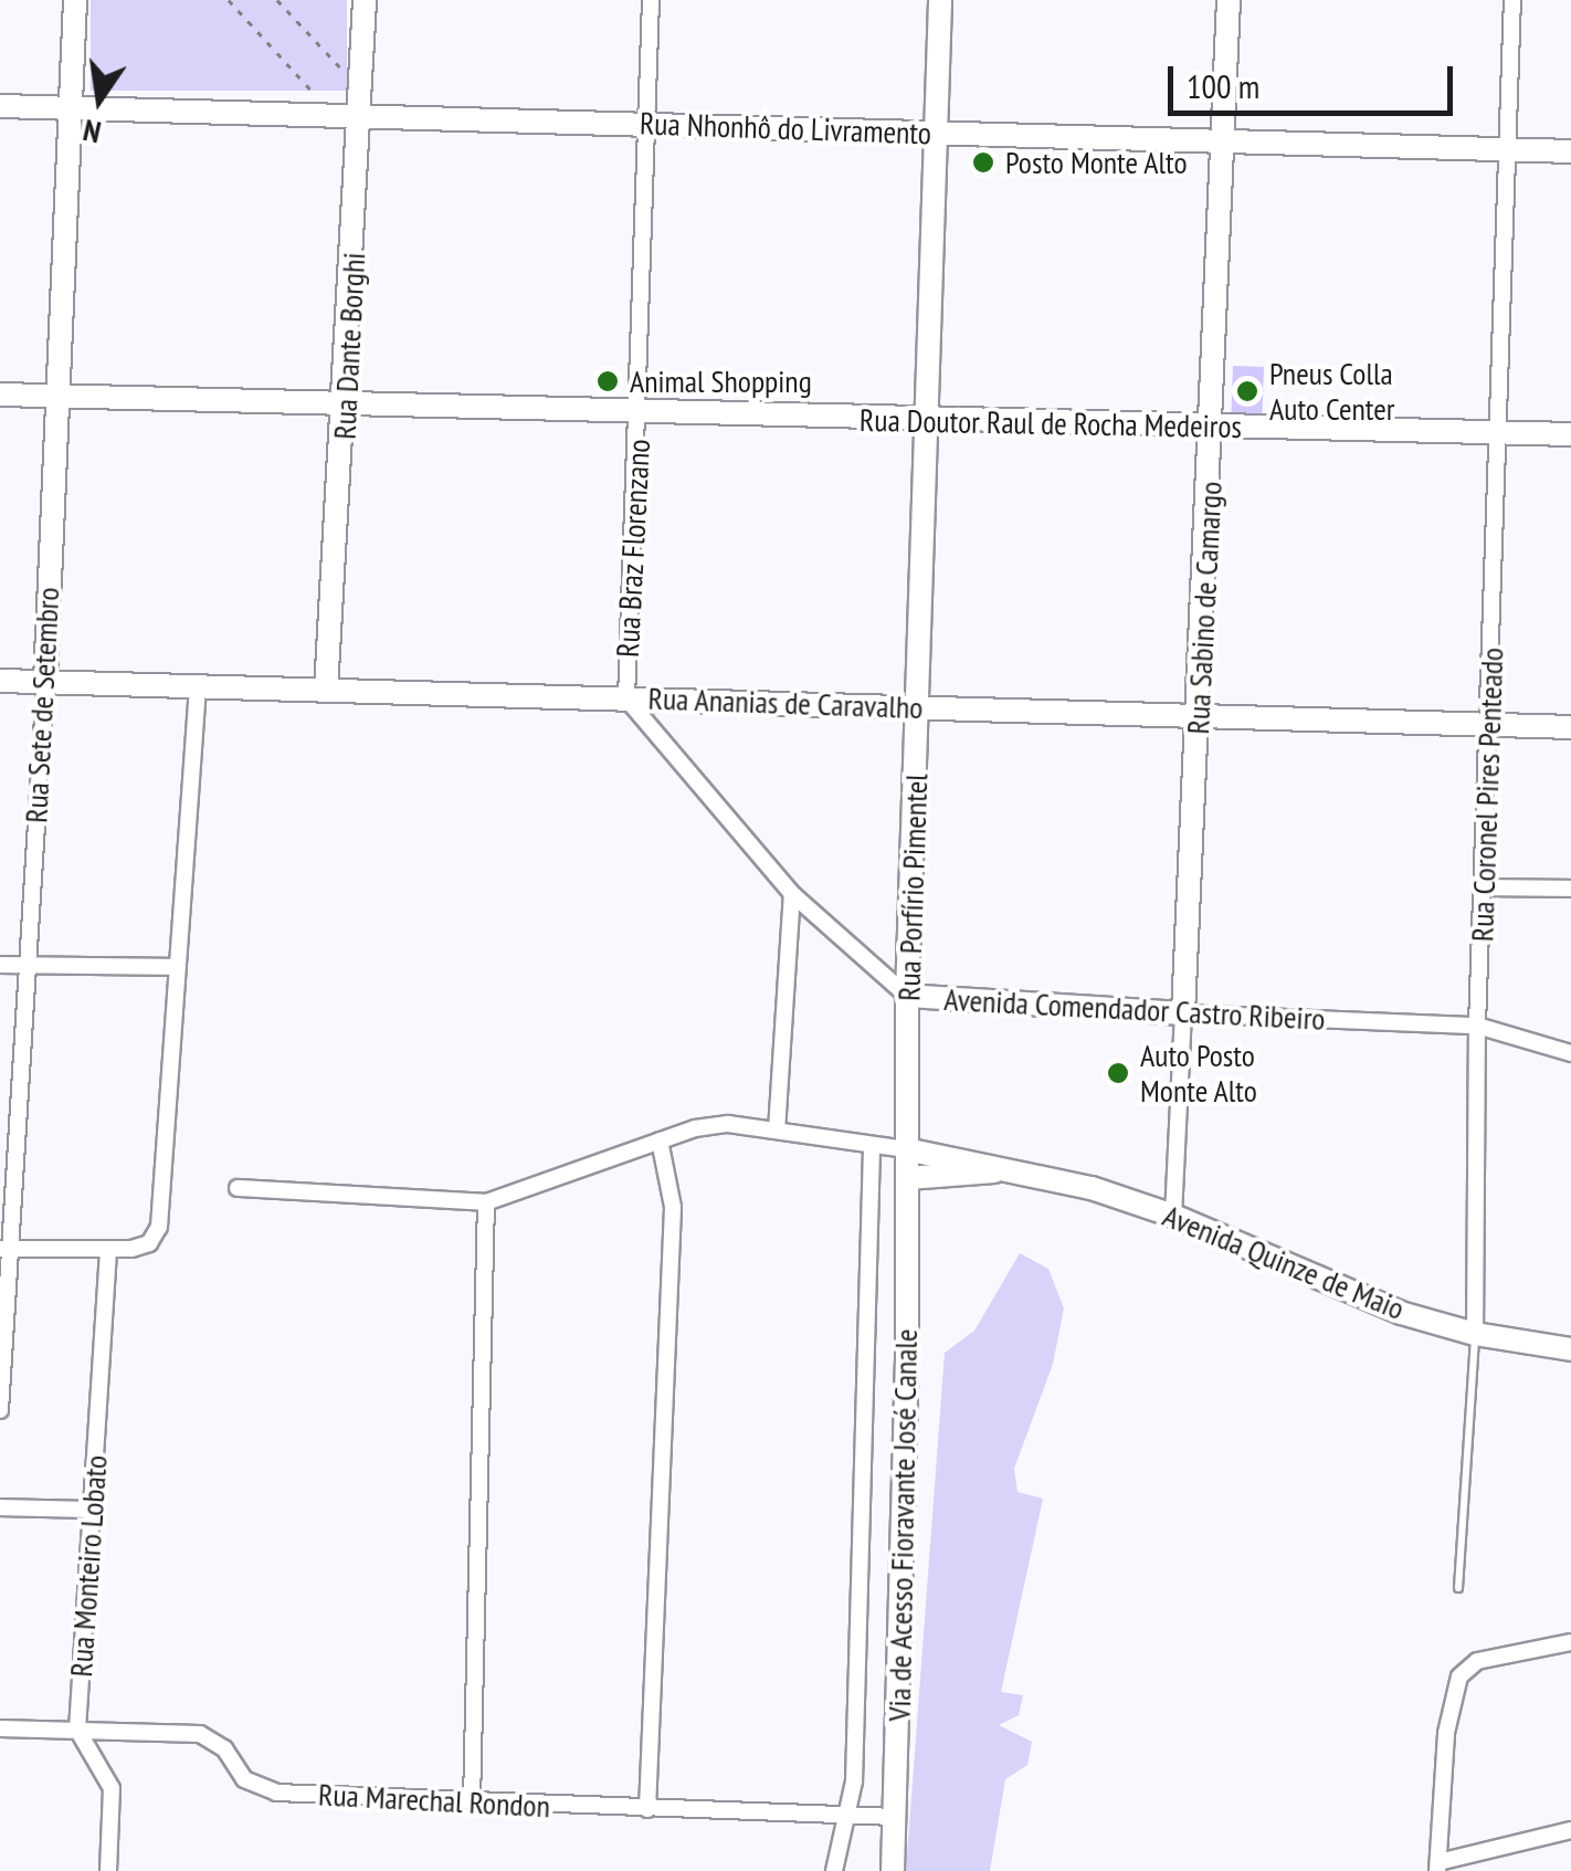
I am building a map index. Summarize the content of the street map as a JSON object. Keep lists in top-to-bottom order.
{
  "streets": {
    "street": [
      "Rua Nhonhô do Livramento",
      "Rua Dante Borghi",
      "Rua Doutor Raul de Rocha Medeiros",
      "Rua Braz Florenzano",
      "Rua Sabino de Camargo",
      "Rua Ananias de Caravalho",
      "Rua Sete de Setembro",
      "Rua Coronel Pires Penteado",
      "Rua Porfírio Pimentel",
      "Avenida Comendador Castro Ribeiro",
      "Avenida Quinze de Maio",
      "Via de Acesso Fioravante José Canale",
      "Rua Monteiro Lobato",
      "Rua Marechal Rondon"
    ]
  },
  "crossings": [
    ["Rua Nhonhô do Livramento", "Rua Dante Borghi"],
    ["Rua Nhonhô do Livramento", "Rua Braz Florenzano"],
    ["Rua Nhonhô do Livramento", "Rua Sabino de Camargo"],
    ["Rua Nhonhô do Livramento", "Rua Sete de Setembro"],
    ["Rua Nhonhô do Livramento", "Rua Coronel Pires Penteado"],
    ["Rua Nhonhô do Livramento", "Rua Porfírio Pimentel"],
    ["Rua Dante Borghi", "Rua Doutor Raul de Rocha Medeiros"],
    ["Rua Dante Borghi", "Rua Ananias de Caravalho"],
    ["Rua Doutor Raul de Rocha Medeiros", "Rua Braz Florenzano"],
    ["Rua Doutor Raul de Rocha Medeiros", "Rua Sabino de Camargo"],
    ["Rua Doutor Raul de Rocha Medeiros", "Rua Sete de Setembro"],
    ["Rua Doutor Raul de Rocha Medeiros", "Rua Coronel Pires Penteado"],
    ["Rua Doutor Raul de Rocha Medeiros", "Rua Porfírio Pimentel"],
    ["Rua Braz Florenzano", "Rua Ananias de Caravalho"],
    ["Rua Braz Florenzano", "Avenida Comendador Castro Ribeiro"],
    ["Rua Sabino de Camargo", "Rua Ananias de Caravalho"],
    ["Rua Sabino de Camargo", "Avenida Comendador Castro Ribeiro"],
    ["Rua Sabino de Camargo", "Avenida Quinze de Maio"],
    ["Rua Ananias de Caravalho", "Rua Sete de Setembro"],
    ["Rua Ananias de Caravalho", "Rua Coronel Pires Penteado"],
    ["Rua Ananias de Caravalho", "Rua Porfírio Pimentel"],
    ["Rua Ananias de Caravalho", "Avenida Comendador Castro Ribeiro"],
    ["Rua Coronel Pires Penteado", "Avenida Comendador Castro Ribeiro"],
    ["Rua Coronel Pires Penteado", "Avenida Quinze de Maio"],
    ["Rua Porfírio Pimentel", "Avenida Comendador Castro Ribeiro"],
    ["Rua Porfírio Pimentel", "Via de Acesso Fioravante José Canale"],
    ["Via de Acesso Fioravante José Canale", "Rua Marechal Rondon"],
    ["Rua Monteiro Lobato", "Rua Marechal Rondon"]
  ],
  "places": [
    "Posto Monte Alto",
    "Animal Shopping",
    "Pneus Colla Auto Center",
    "Auto Posto Monte Alto"
  ],
  "scale_bar": "100 m",
  "north": "bottom"
}
